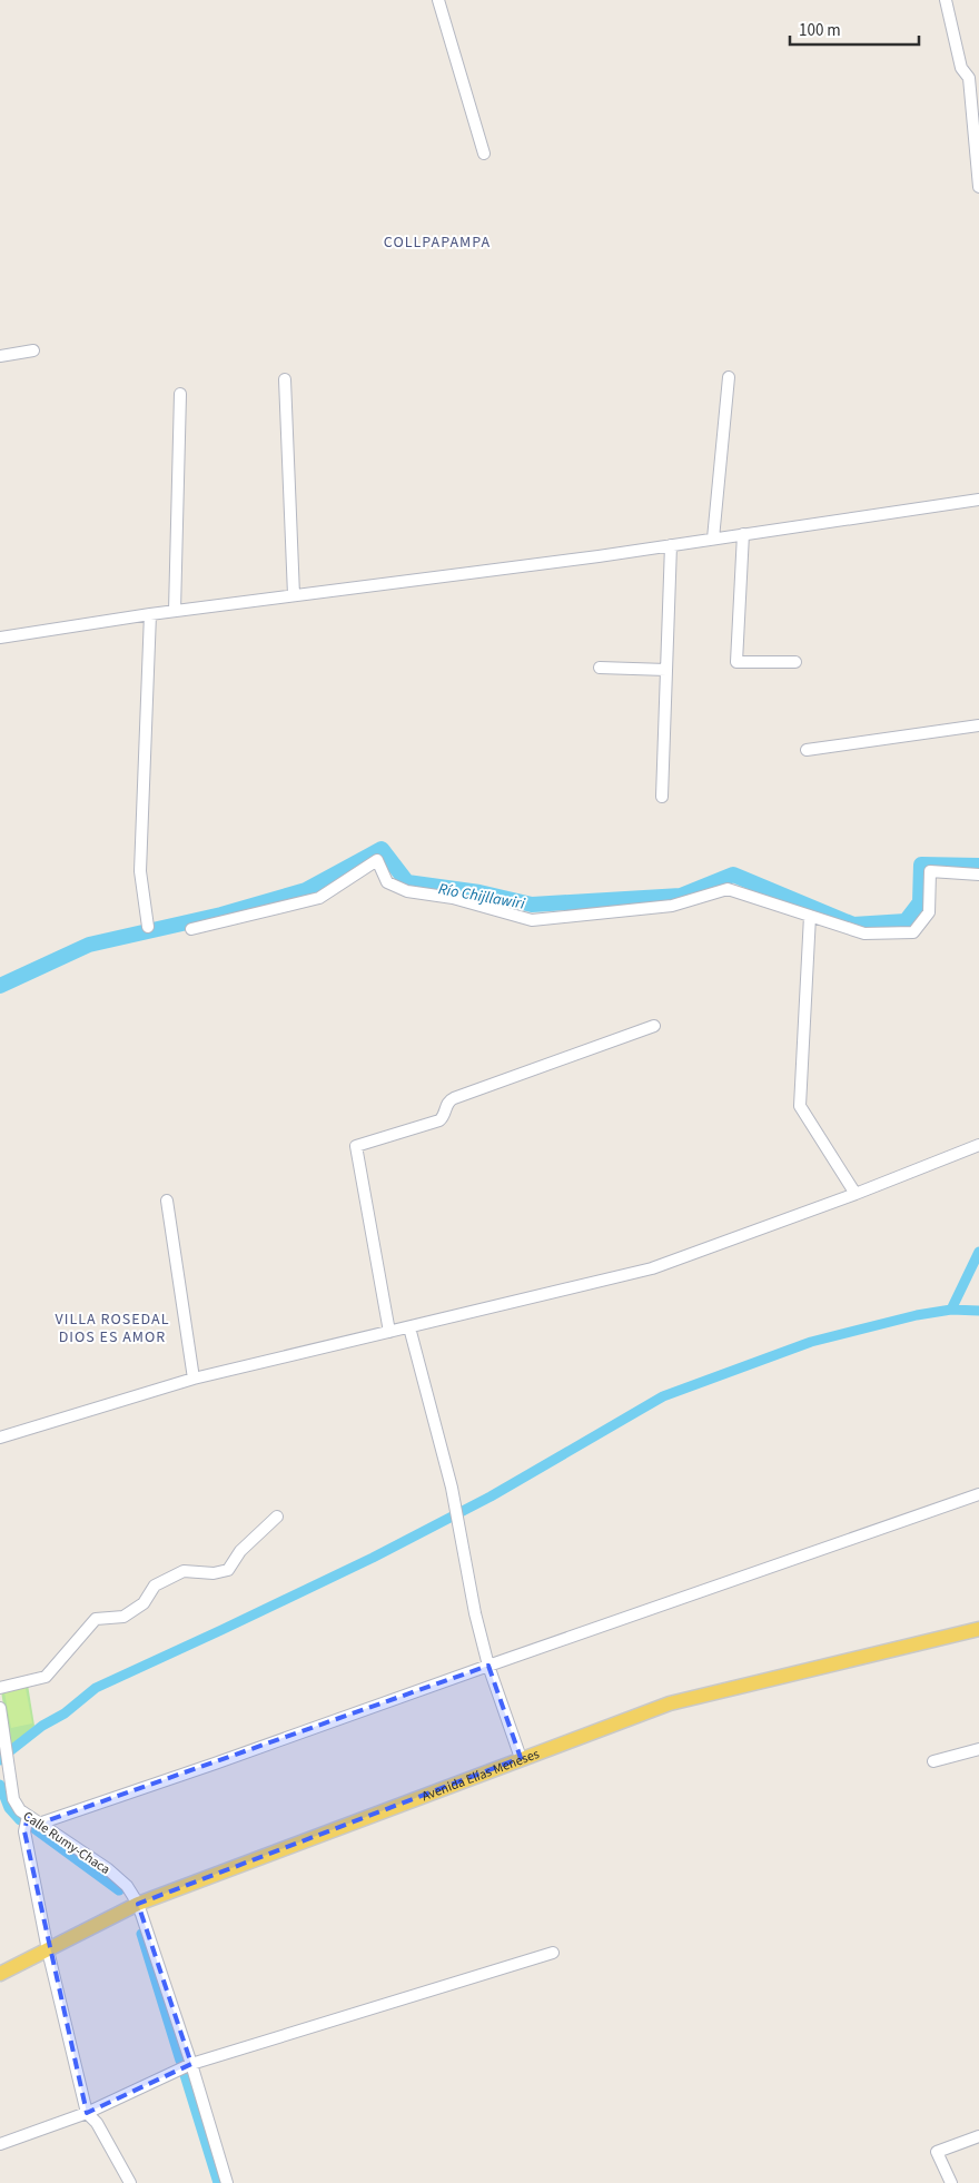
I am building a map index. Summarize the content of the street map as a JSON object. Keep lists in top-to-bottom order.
{
  "streets": {
    "main road": ["Avenida Elías Meneses"],
    "street": ["Calle Rumy-Chaca"]
  },
  "crossings": [
    ["Avenida Elías Meneses", "Calle Rumy-Chaca"]
  ],
  "districts": ["COLLPAPAMPA", "VILLA ROSEDAL DIOS ES AMOR"],
  "water": ["Río Chijllawiri"],
  "scale_bar": "100 m"
}
